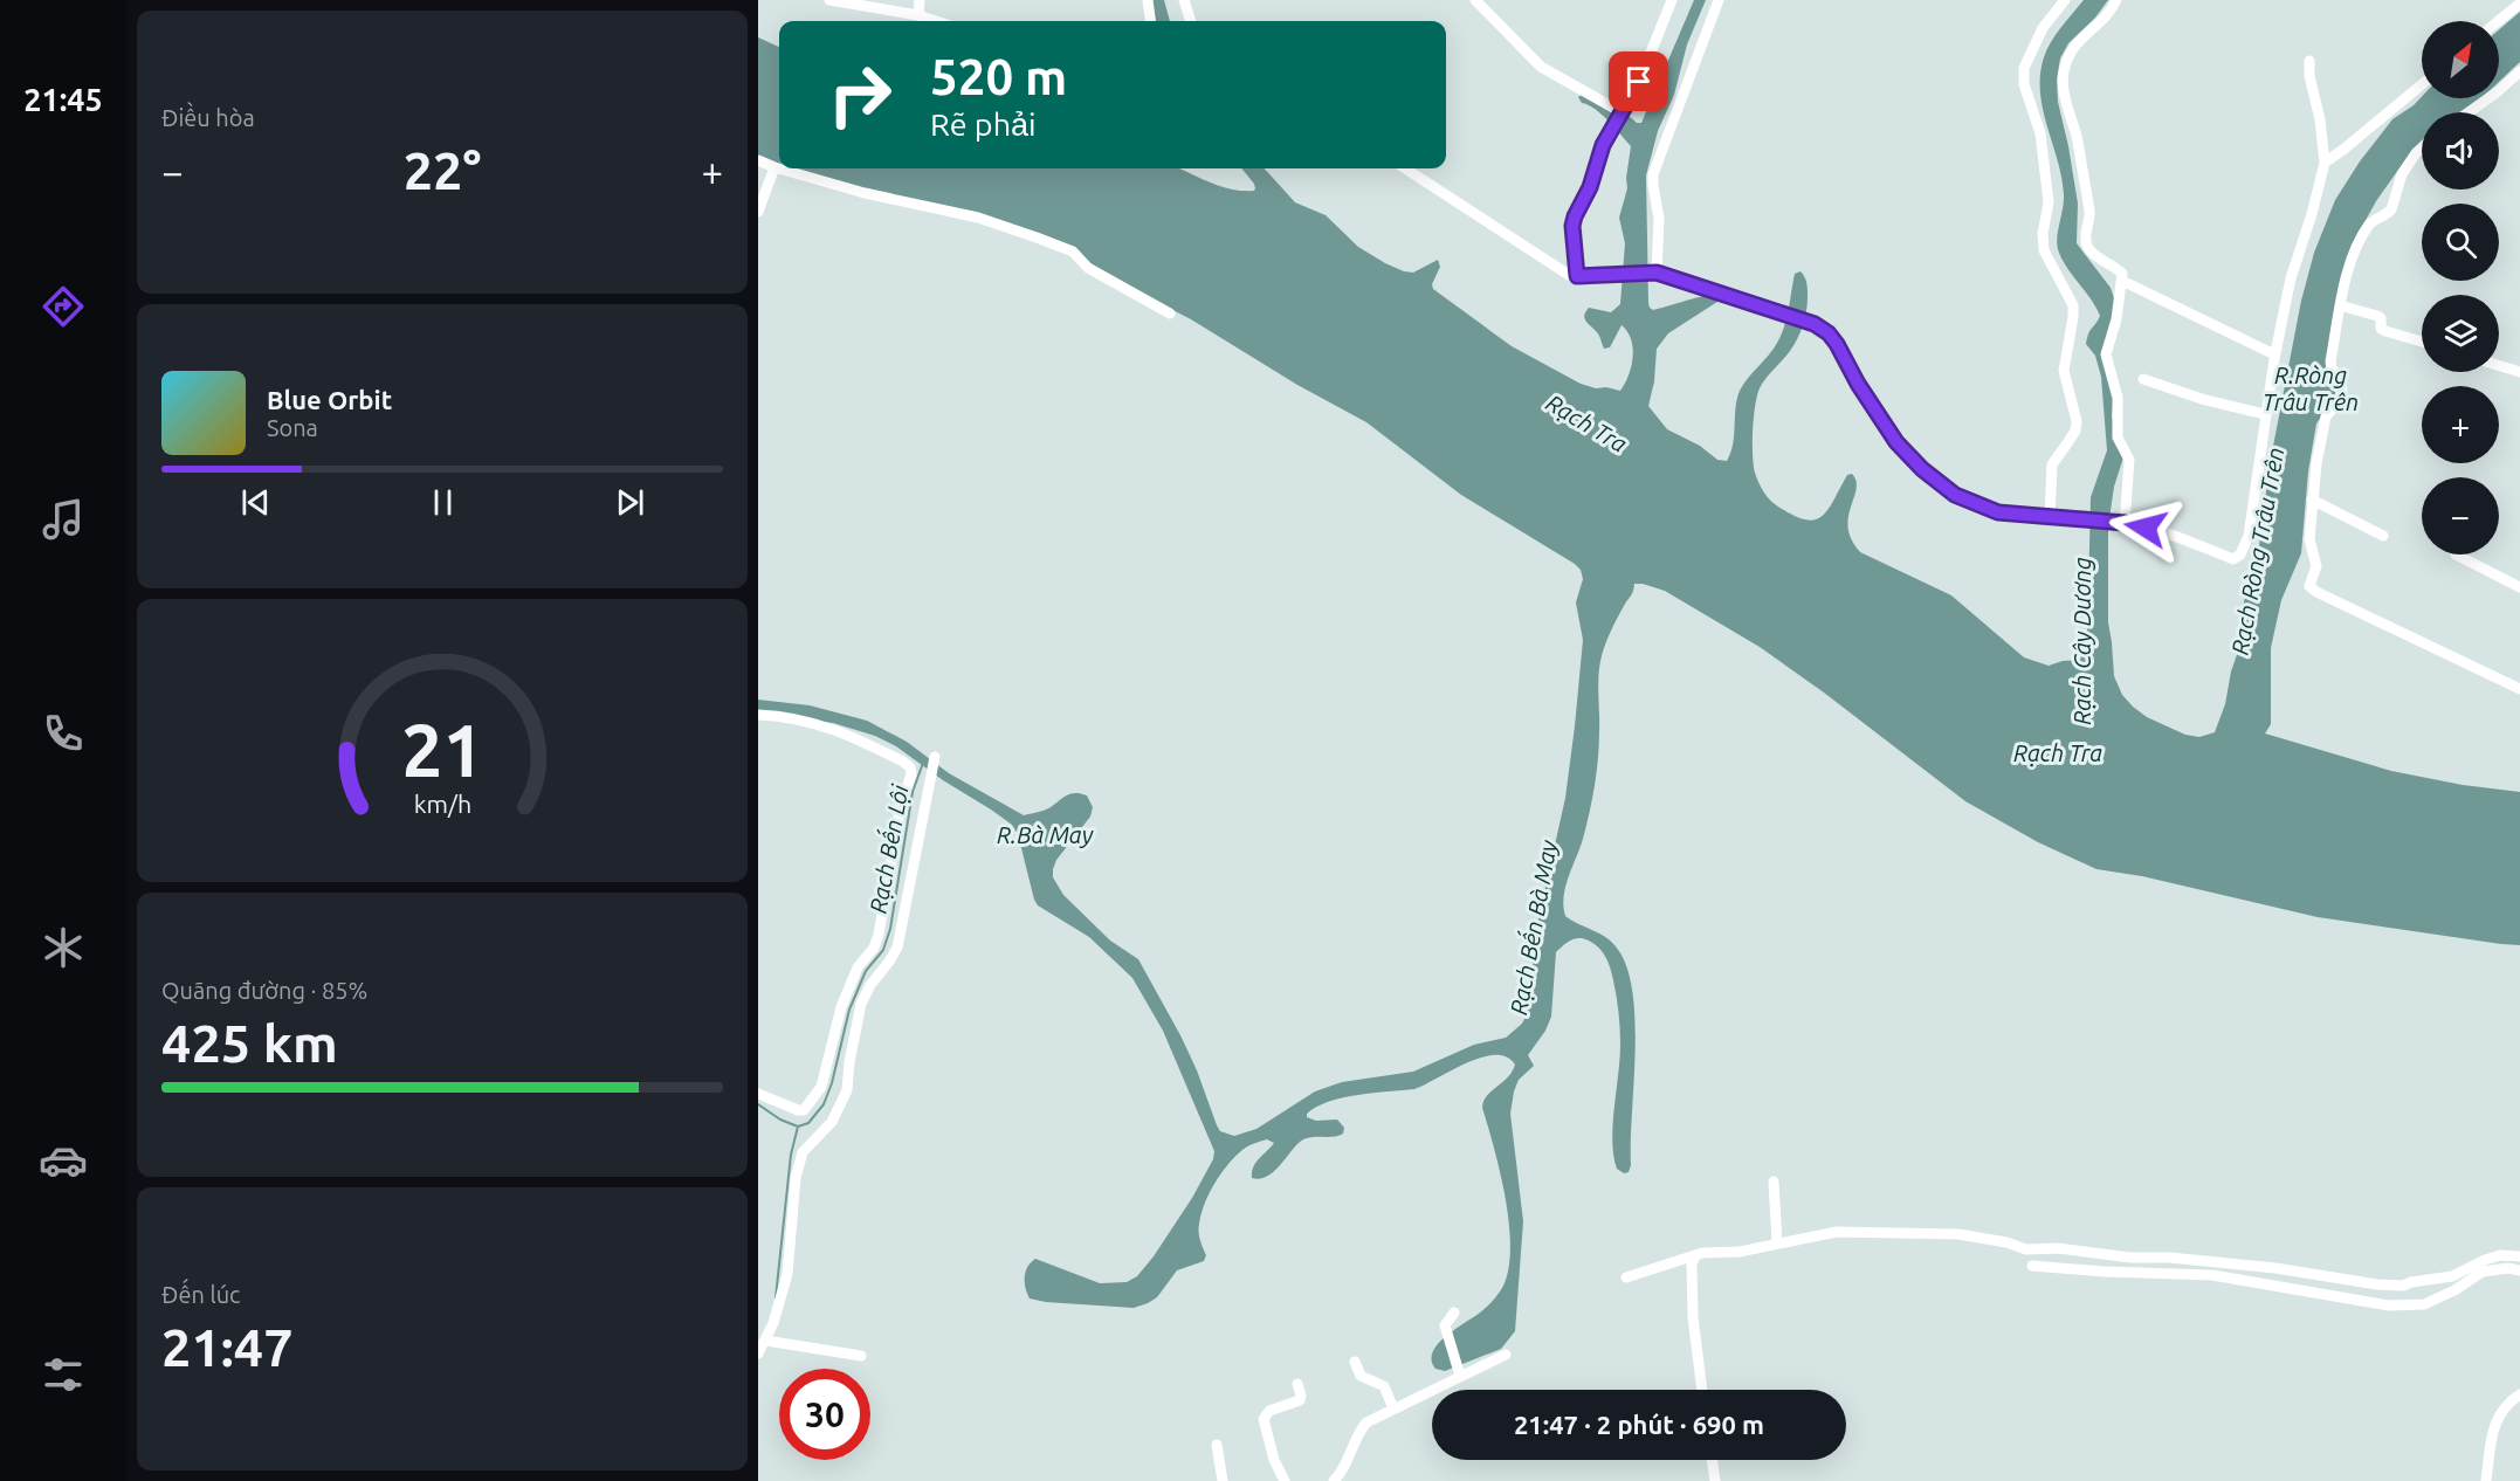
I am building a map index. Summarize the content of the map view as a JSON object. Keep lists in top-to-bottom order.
{
  "water": [
    "R.Ròng Trâu Trên",
    "Rạch Tra",
    "Rạch Ròng Trâu Trên",
    "Rạch Cây Dương",
    "R.Bà May",
    "Rạch Bến Lội",
    "Rạch Bến Bà May"
  ],
  "north": "top right",
  "page": {
    "tabs": "21:45",
    "tile": [
      "Điều hòa",
      ["Quãng đường · 85%", "425 km"],
      ["Đến lúc", "21:47"]
    ],
    "map_buttons": ["+", "−"],
    "turn": ["520 m", "Rẽ phải"],
    "heat": ["−", "22°", "+"],
    "song": ["Blue Orbit", "Sona"],
    "limit": "30",
    "trip": "21:47 · 2 phút · 690 m",
    "gauge": ["21", "km/h"]
  }
}
